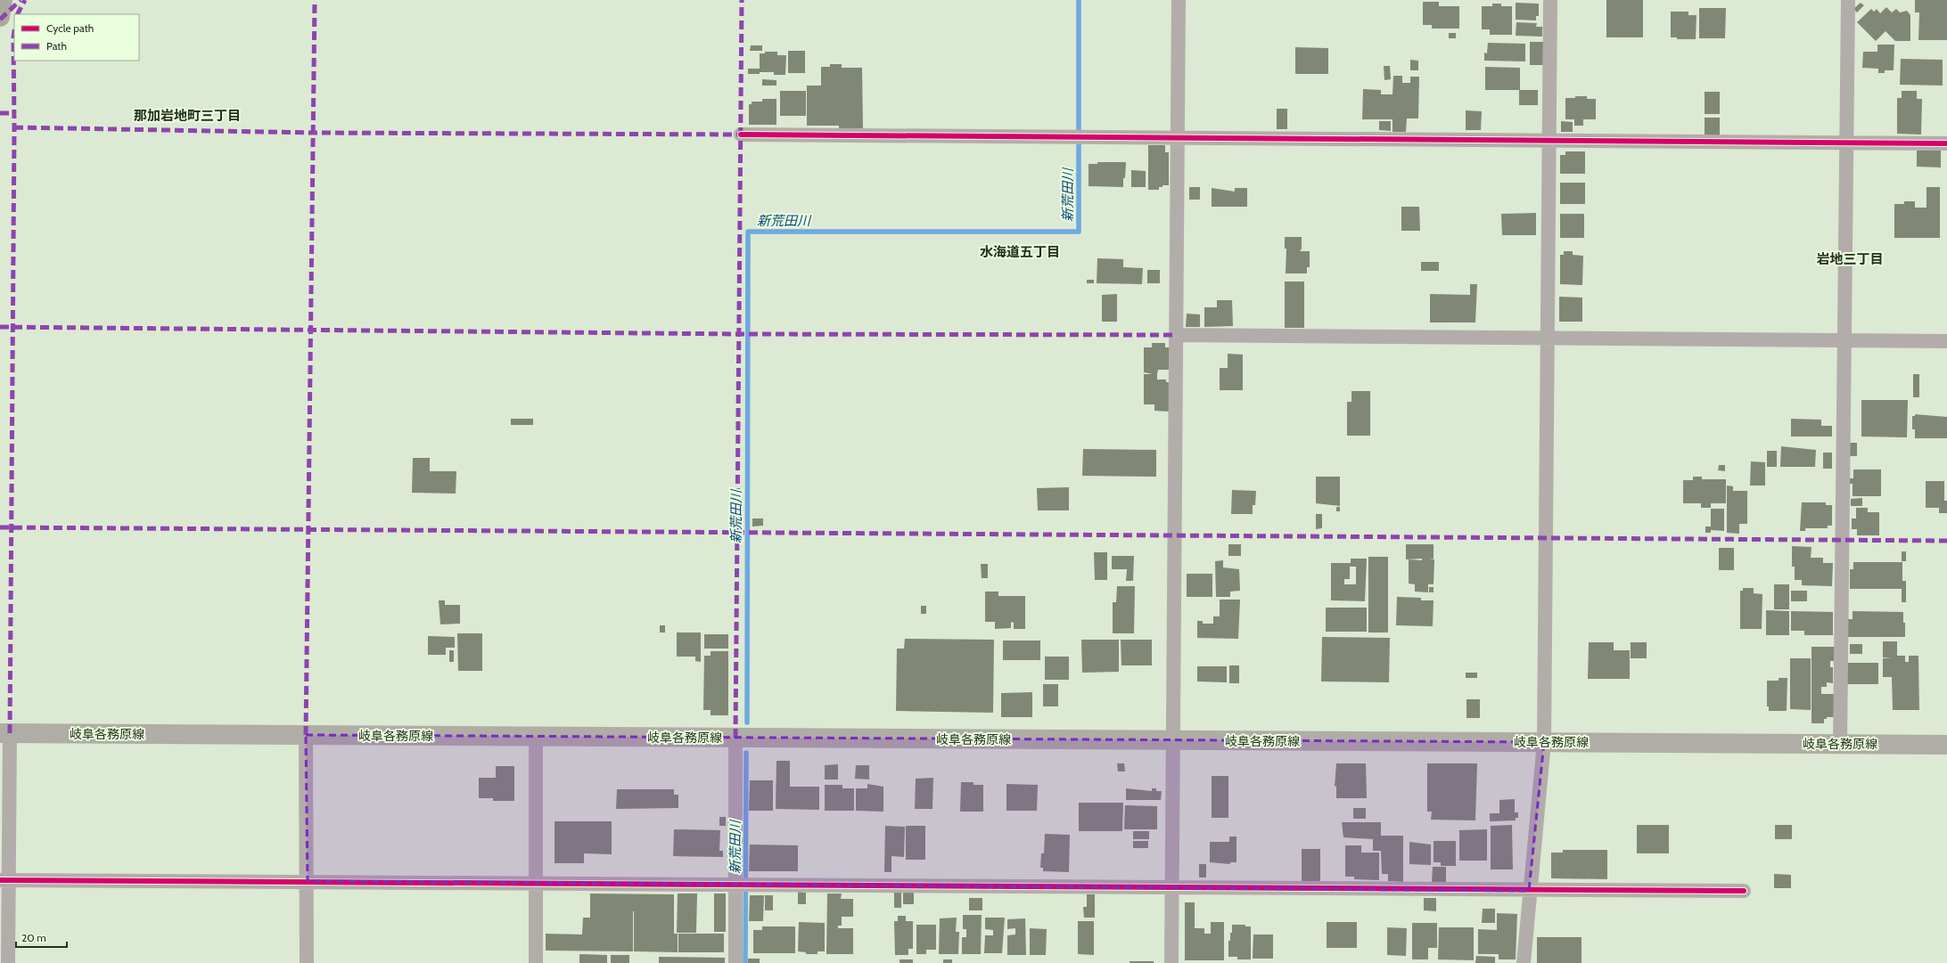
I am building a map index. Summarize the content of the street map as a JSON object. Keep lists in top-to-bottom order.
{
  "streets": {
    "main road": ["岐阜各務原線"]
  },
  "districts": ["那加岩地町三丁目", "水海道五丁目", "岩地三丁目"],
  "water": ["新荒田川"],
  "legend": ["Cycle path", "Path"],
  "scale_bar": "20 m"
}
